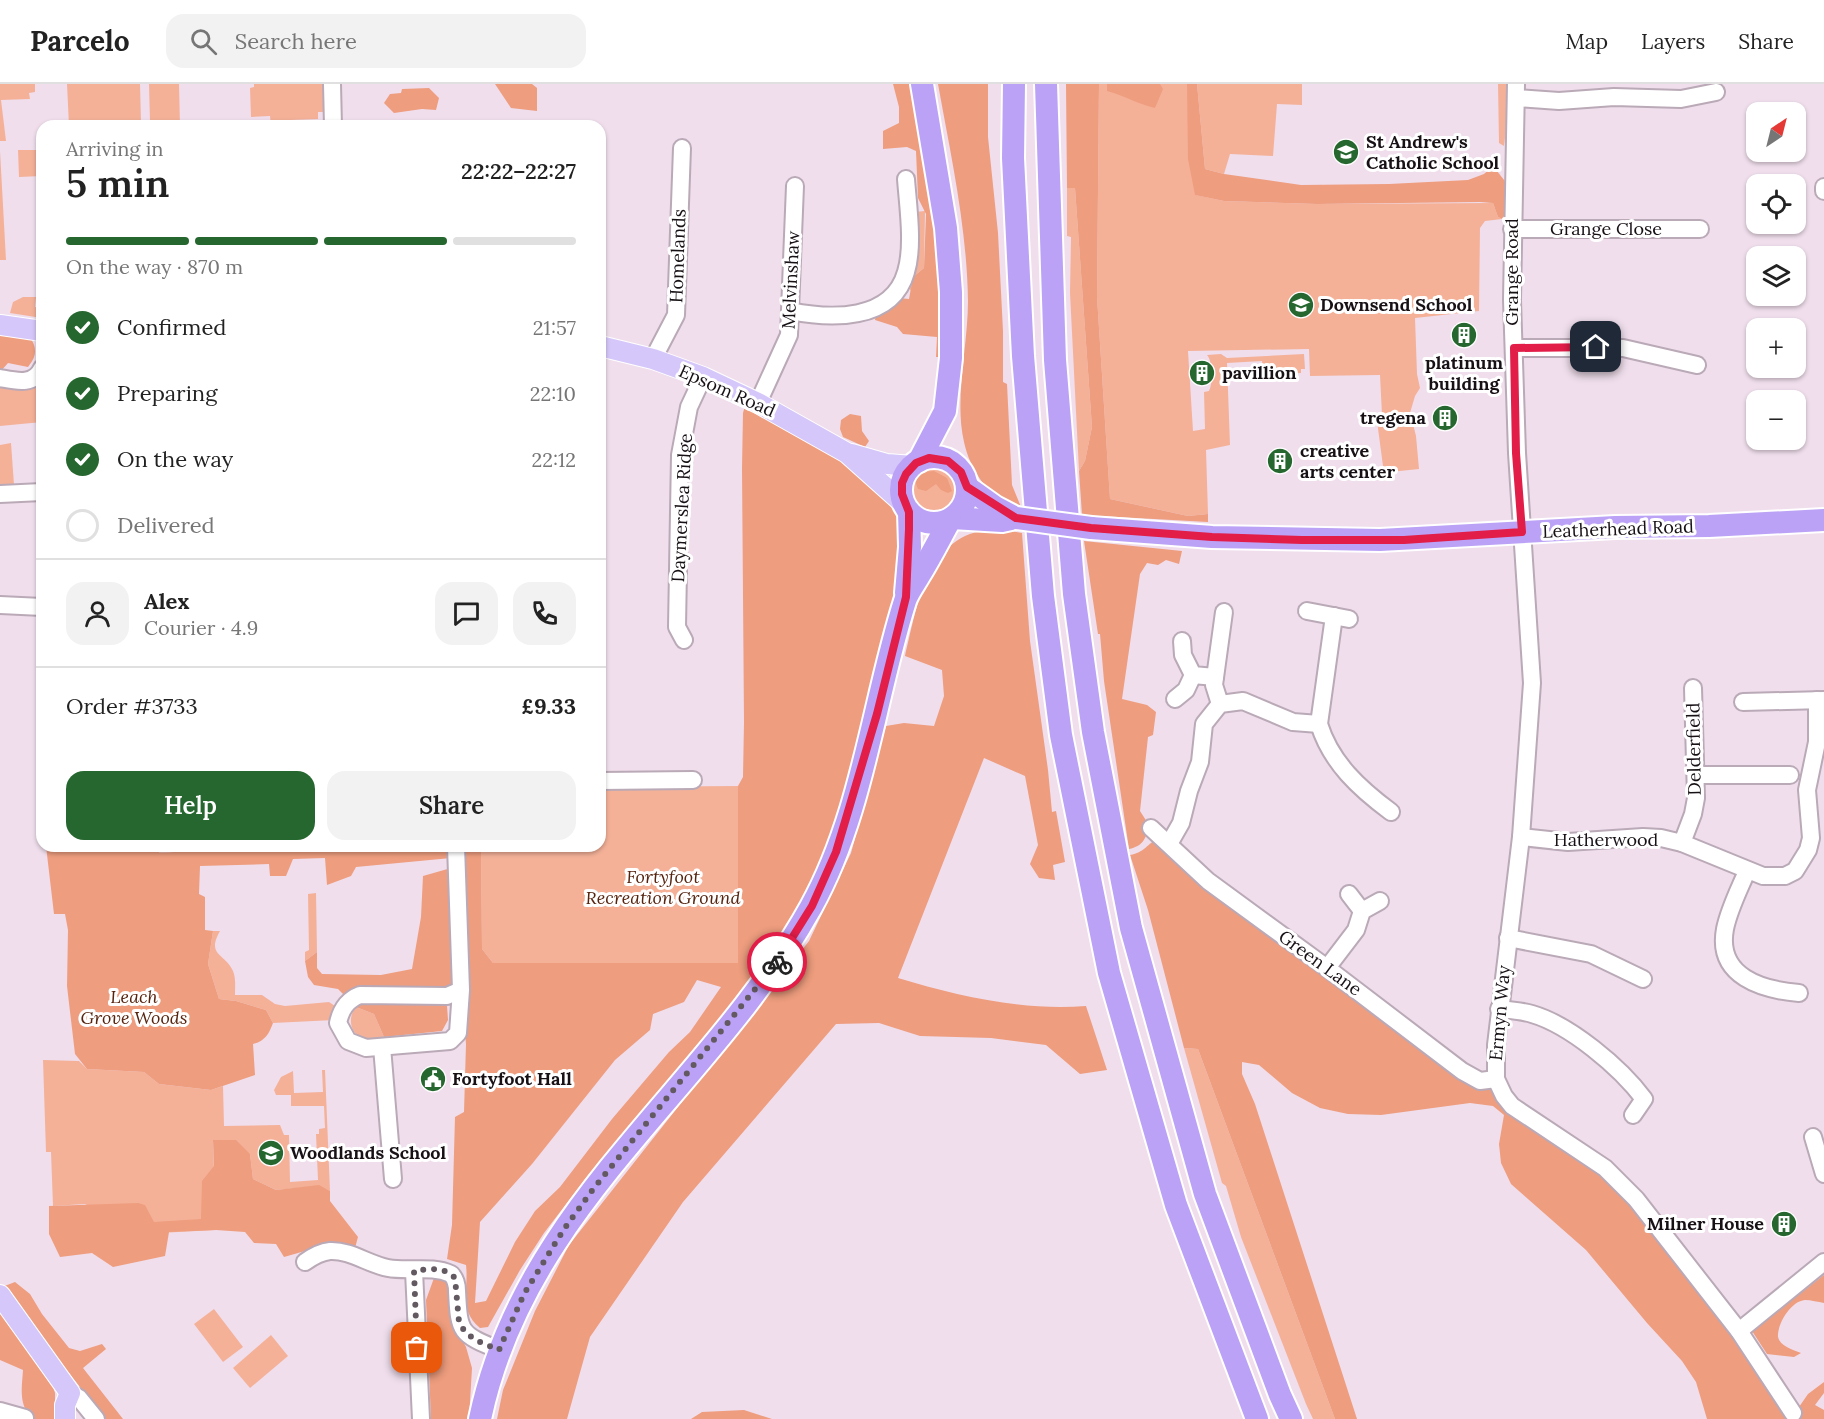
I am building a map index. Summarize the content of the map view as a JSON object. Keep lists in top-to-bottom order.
{
  "streets": {
    "highway": ["Leatherhead Road"],
    "main road": ["Epsom Road"],
    "street": [
      "Grange Close",
      "Homelands",
      "Grange Road",
      "Melvinshaw",
      "Daymerslea Ridge",
      "Delderfield",
      "Hatherwood",
      "Green Lane",
      "Ermyn Way"
    ]
  },
  "crossings": [
    ["Grange Close", "Grange Road"],
    ["Homelands", "Epsom Road"],
    ["Grange Road", "Leatherhead Road"],
    ["Grange Road", "Ermyn Way"],
    ["Melvinshaw", "Epsom Road"],
    ["Epsom Road", "Daymerslea Ridge"],
    ["Epsom Road", "Leatherhead Road"],
    ["Leatherhead Road", "Ermyn Way"],
    ["Delderfield", "Hatherwood"],
    ["Hatherwood", "Ermyn Way"],
    ["Green Lane", "Ermyn Way"]
  ],
  "parks": ["Fortyfoot Recreation Ground", "Leach Grove Woods"],
  "places": {
    "school or university": ["St Andrew's Catholic School", "Downsend School", "Woodlands School"],
    "building": [
      "platinum building",
      "pavillion",
      "tregena",
      "creative arts center",
      "Milner House"
    ],
    "public building": ["Fortyfoot Hall"]
  },
  "north": "top right",
  "page": {
    "header": "Parcelo",
    "search": "Search here",
    "nav": ["Map", "Layers", "Share"],
    "map_buttons": ["+", "−"],
    "heading": ["5 min", "Arriving in", "22:22–22:27"],
    "panel": [
      "Alex",
      "Courier · 4.9",
      "Order #3733",
      "£9.33"
    ],
    "bar": "On the way · 870 m",
    "list": [
      ["Confirmed", "21:57"],
      ["Preparing", "22:10"],
      ["On the way", "22:12"],
      "Delivered"
    ],
    "buttons": ["Help", "Share"]
  }
}
